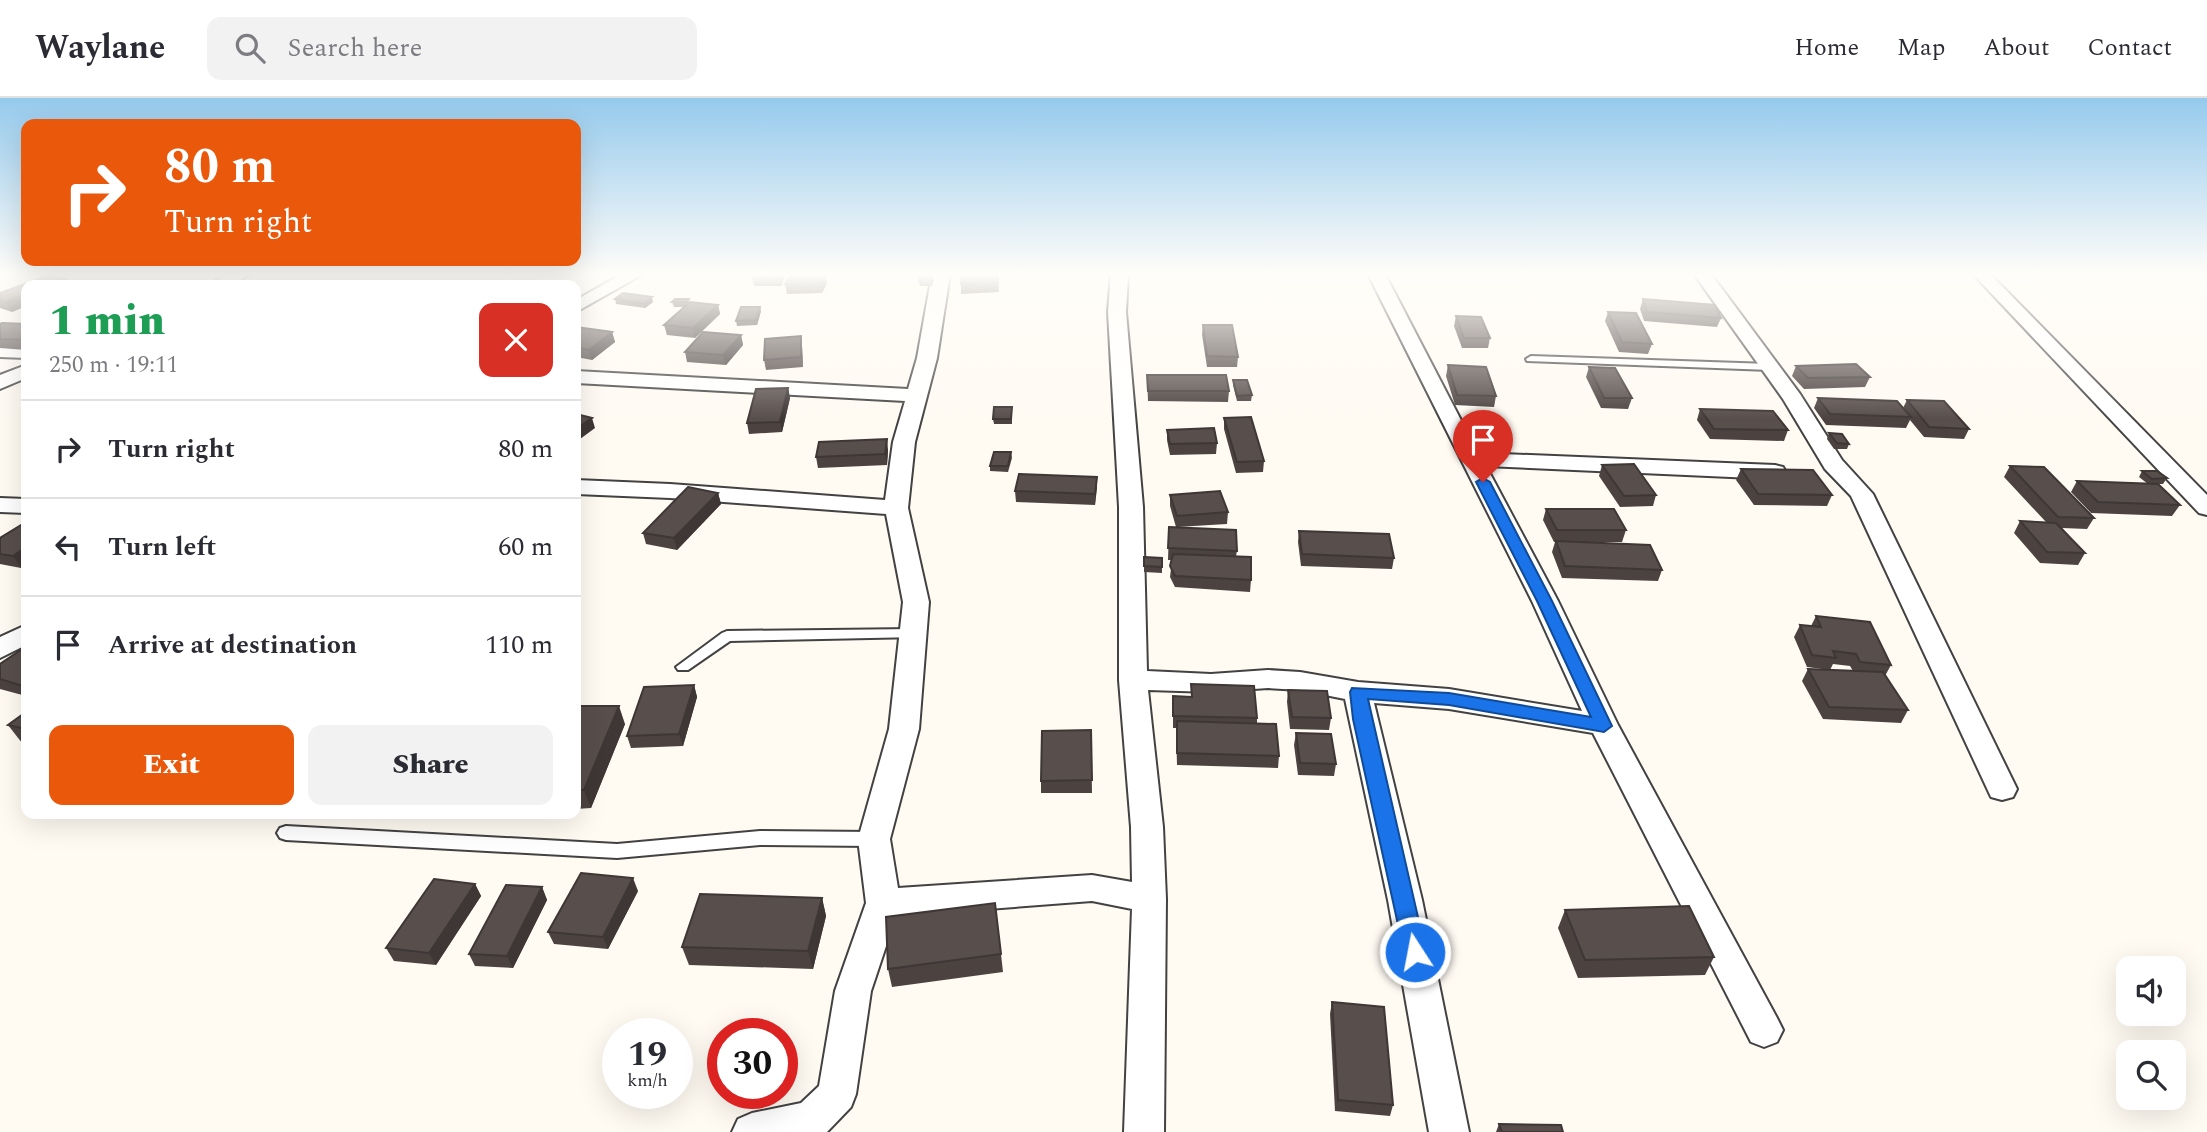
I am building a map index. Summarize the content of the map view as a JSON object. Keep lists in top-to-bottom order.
{
  "page": {
    "header": "Waylane",
    "search": "Search here",
    "nav": [
      "Home",
      "Map",
      "About",
      "Contact"
    ],
    "turn": ["80 m", "Turn right"],
    "heading": ["1 min", "250 m · 19:11"],
    "list": [
      {
        "name": "Turn right",
        "value": "80 m"
      },
      {
        "name": "Turn left",
        "value": "60 m"
      },
      {
        "name": "Arrive at destination",
        "value": "110 m"
      }
    ],
    "buttons": ["Exit", "Share"],
    "speed": "19 km/h",
    "limit": "30"
  }
}
